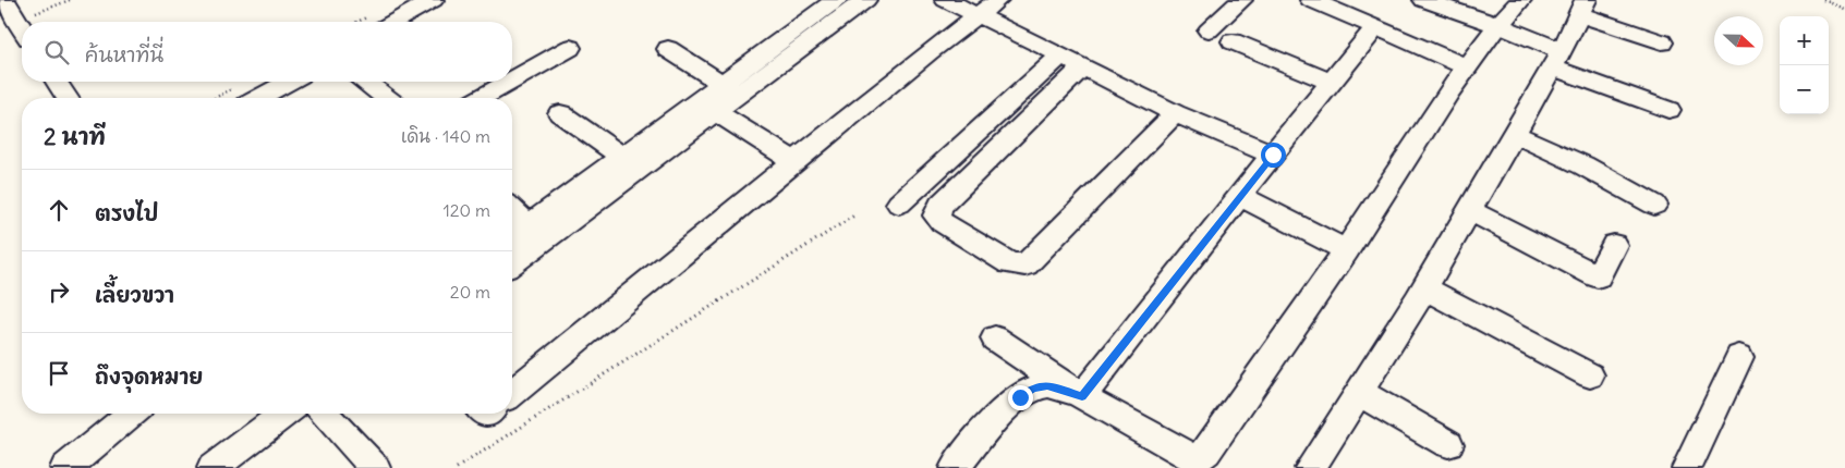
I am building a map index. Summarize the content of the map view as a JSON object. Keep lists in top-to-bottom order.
{
  "north": "right",
  "page": {
    "map_buttons": ["+", "−"],
    "search": "ค้นหาที่นี่",
    "heading": ["2 นาที", "เดิน · 140 m"],
    "list": [
      ["ตรงไป", "120 m"],
      ["เลี้ยวขวา", "20 m"],
      "ถึงจุดหมาย"
    ]
  }
}
